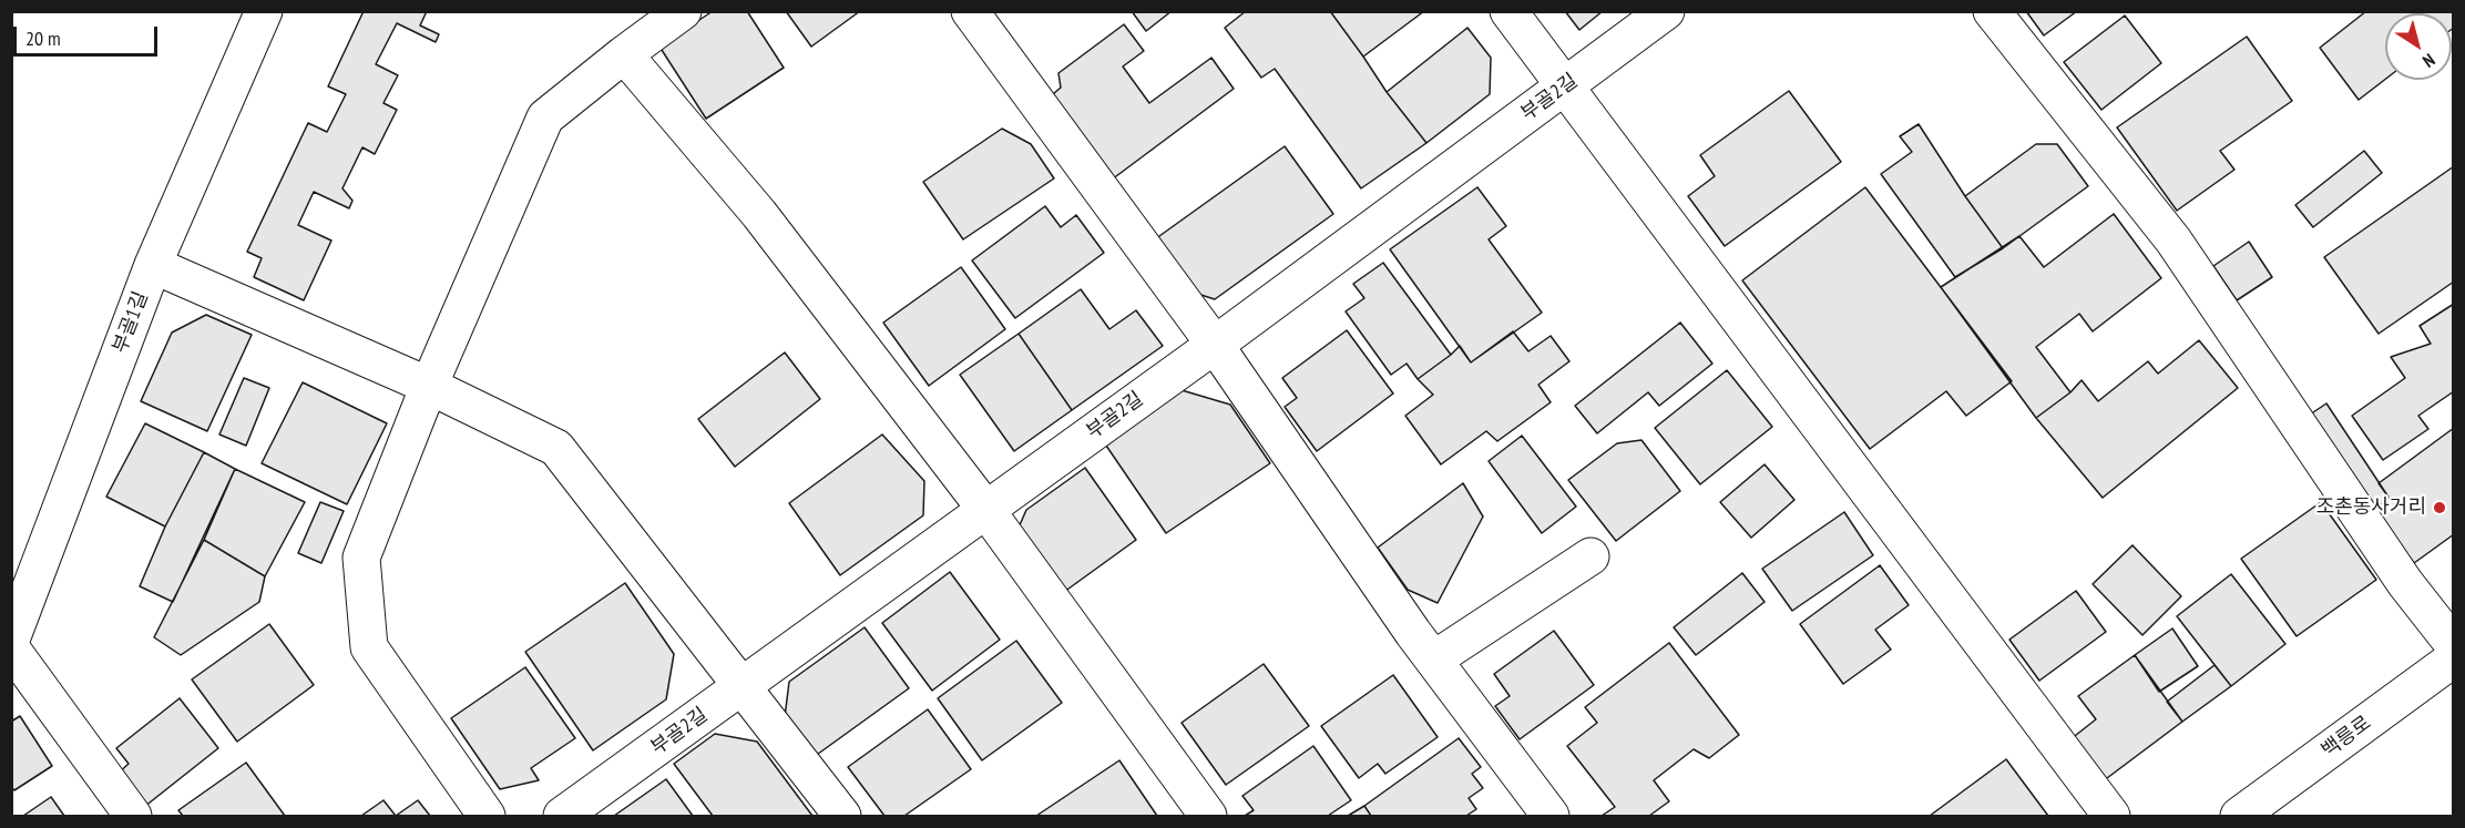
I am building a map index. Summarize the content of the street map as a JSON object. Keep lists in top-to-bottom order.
{
  "streets": {
    "street": ["부골2길", "부골1길", "백릉로"]
  },
  "places": ["조촌동사거리"],
  "scale_bar": "20 m",
  "north": "bottom right"
}
